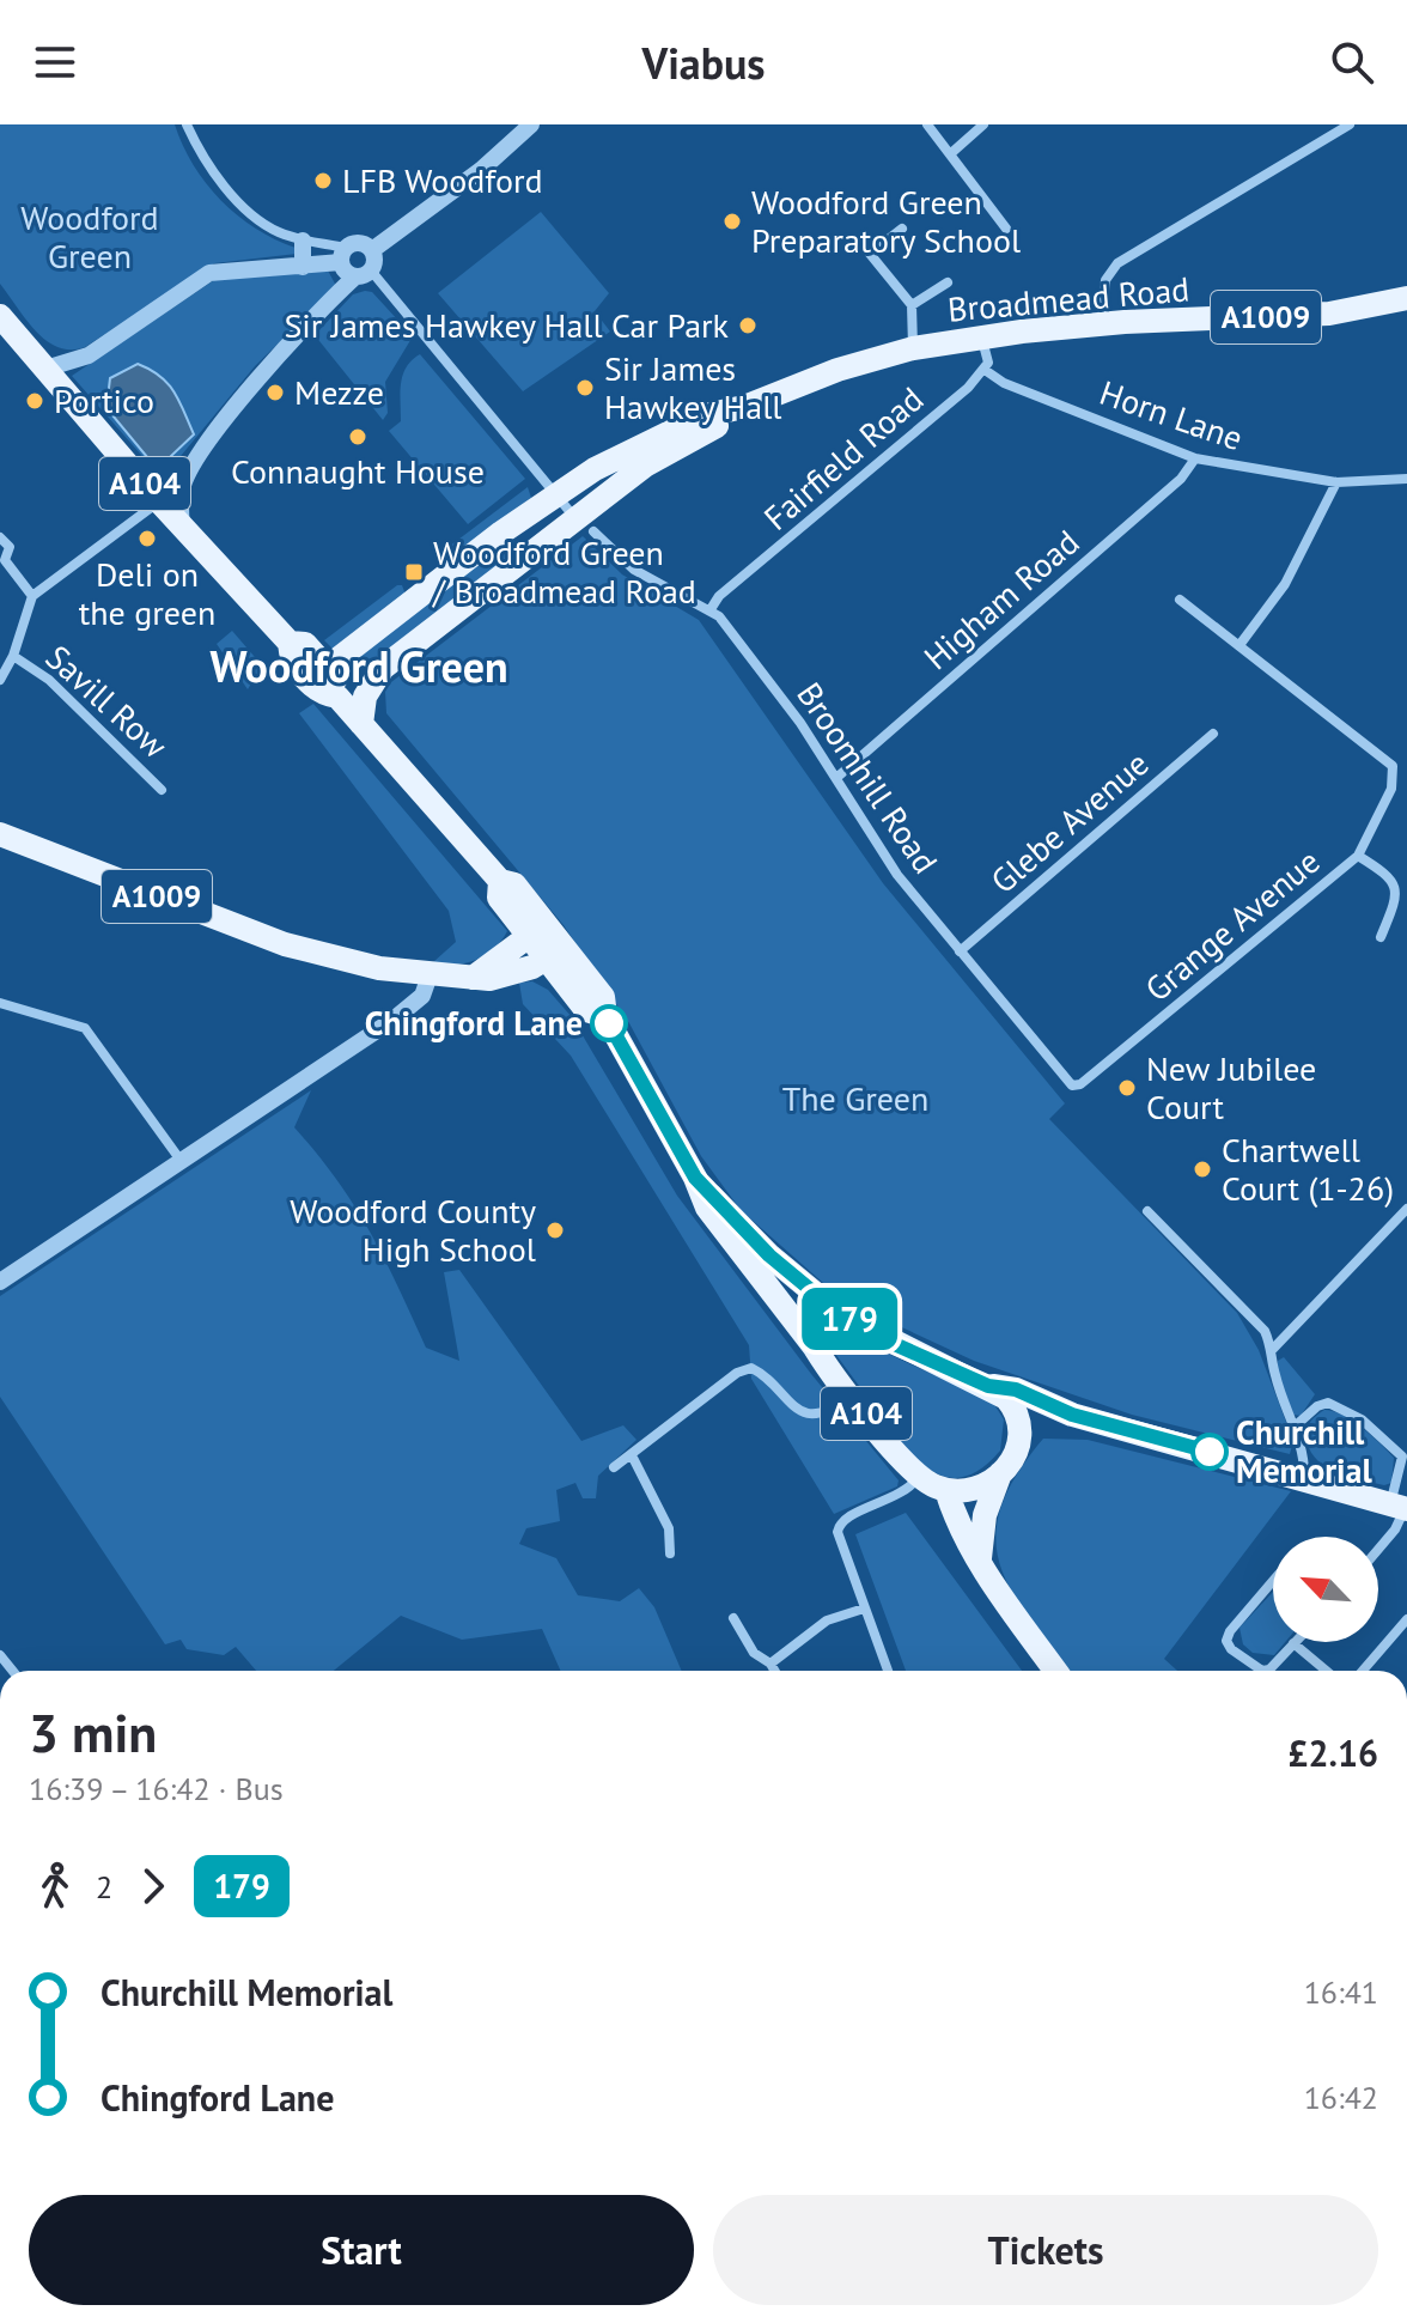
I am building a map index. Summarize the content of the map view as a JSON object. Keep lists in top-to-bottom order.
{
  "streets": {
    "main road": ["Broadmead Road", "A1009", "A104"],
    "street": [
      "Horn Lane",
      "Fairfield Road",
      "Higham Road",
      "Savill Row",
      "Broomhill Road",
      "Glebe Avenue",
      "Grange Avenue"
    ]
  },
  "crossings": [
    ["Broadmead Road", "A104"],
    ["Broadmead Road", "Broomhill Road"],
    ["A1009", "A104"],
    ["Horn Lane", "Fairfield Road"],
    ["Horn Lane", "Higham Road"],
    ["Fairfield Road", "Broomhill Road"],
    ["Higham Road", "Broomhill Road"],
    ["Broomhill Road", "Glebe Avenue"],
    ["Broomhill Road", "Grange Avenue"]
  ],
  "districts": ["Woodford Green"],
  "parks": ["Woodford Green", "The Green"],
  "places": {
    "other": [
      "LFB Woodford",
      "Woodford Green Preparatory School",
      "Sir James Hawkey Hall Car Park",
      "Sir James Hawkey Hall",
      "Mezze",
      "Portico",
      "Connaught House",
      "Deli on the green",
      "Chingford Lane",
      "New Jubilee Court",
      "Chartwell Court (1-26)",
      "Woodford County High School",
      "Churchill Memorial"
    ],
    "transit": ["Woodford Green / Broadmead Road"]
  },
  "lines": ["bus line 179"],
  "north": "top left",
  "page": {
    "header": "Viabus",
    "on_map": "179",
    "heading": ["3 min", "16:39 – 16:42 · Bus", "£2.16"],
    "legs": ["2", "179"],
    "list": [
      {
        "name": "Churchill Memorial",
        "value": "16:41"
      },
      {
        "name": "Chingford Lane",
        "value": "16:42"
      }
    ],
    "buttons": ["Start", "Tickets"]
  }
}
